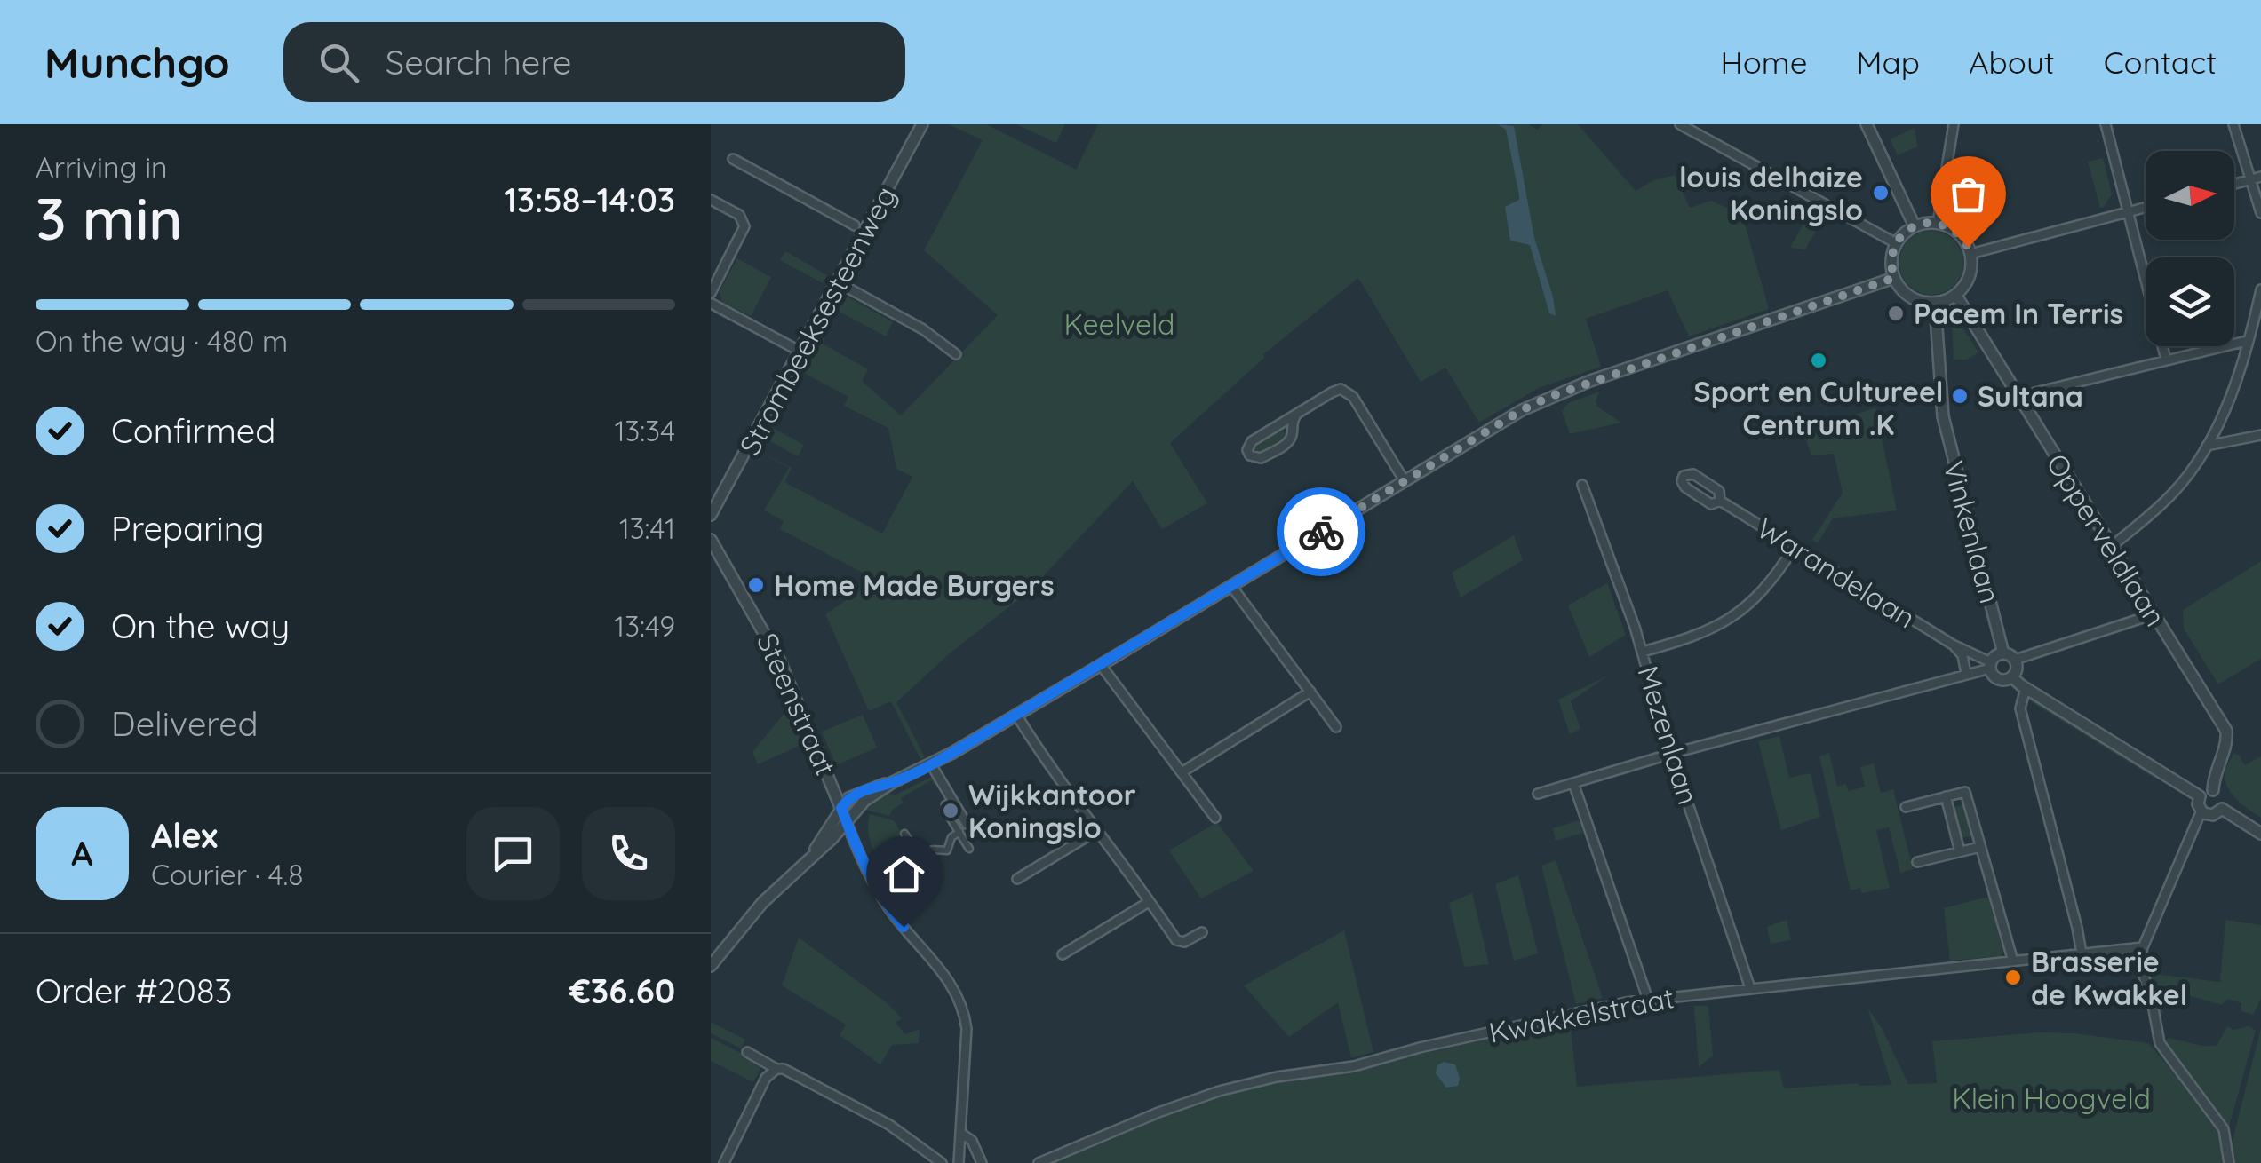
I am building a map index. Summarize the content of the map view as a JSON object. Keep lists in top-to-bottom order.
{
  "streets": {
    "street": [
      "Strombeeksesteenweg",
      "Vinkenlaan",
      "Opperveldlaan",
      "Warandelaan",
      "Steenstraat",
      "Mezenlaan",
      "Kwakkelstraat"
    ]
  },
  "crossings": [
    ["Vinkenlaan", "Opperveldlaan"],
    ["Vinkenlaan", "Warandelaan"],
    ["Opperveldlaan", "Warandelaan"],
    ["Mezenlaan", "Kwakkelstraat"]
  ],
  "parks": ["Keelveld", "Klein Hoogveld"],
  "places": [
    "louis delhaize Koningslo",
    "Pacem In Terris",
    "Sport en Cultureel Centrum .K",
    "Sultana",
    "Home Made Burgers",
    "Wijkkantoor Koningslo",
    "Brasserie de Kwakkel"
  ],
  "north": "right",
  "page": {
    "header": "Munchgo",
    "search": "Search here",
    "nav": [
      "Home",
      "Map",
      "About",
      "Contact"
    ],
    "heading": ["3 min", "Arriving in", "13:58–14:03"],
    "panel": [
      "Alex",
      "Courier · 4.8",
      "Order #2083",
      "€36.60"
    ],
    "bar": "On the way · 480 m",
    "list": [
      ["Confirmed", "13:34"],
      ["Preparing", "13:41"],
      ["On the way", "13:49"],
      "Delivered"
    ],
    "round": "A"
  }
}
